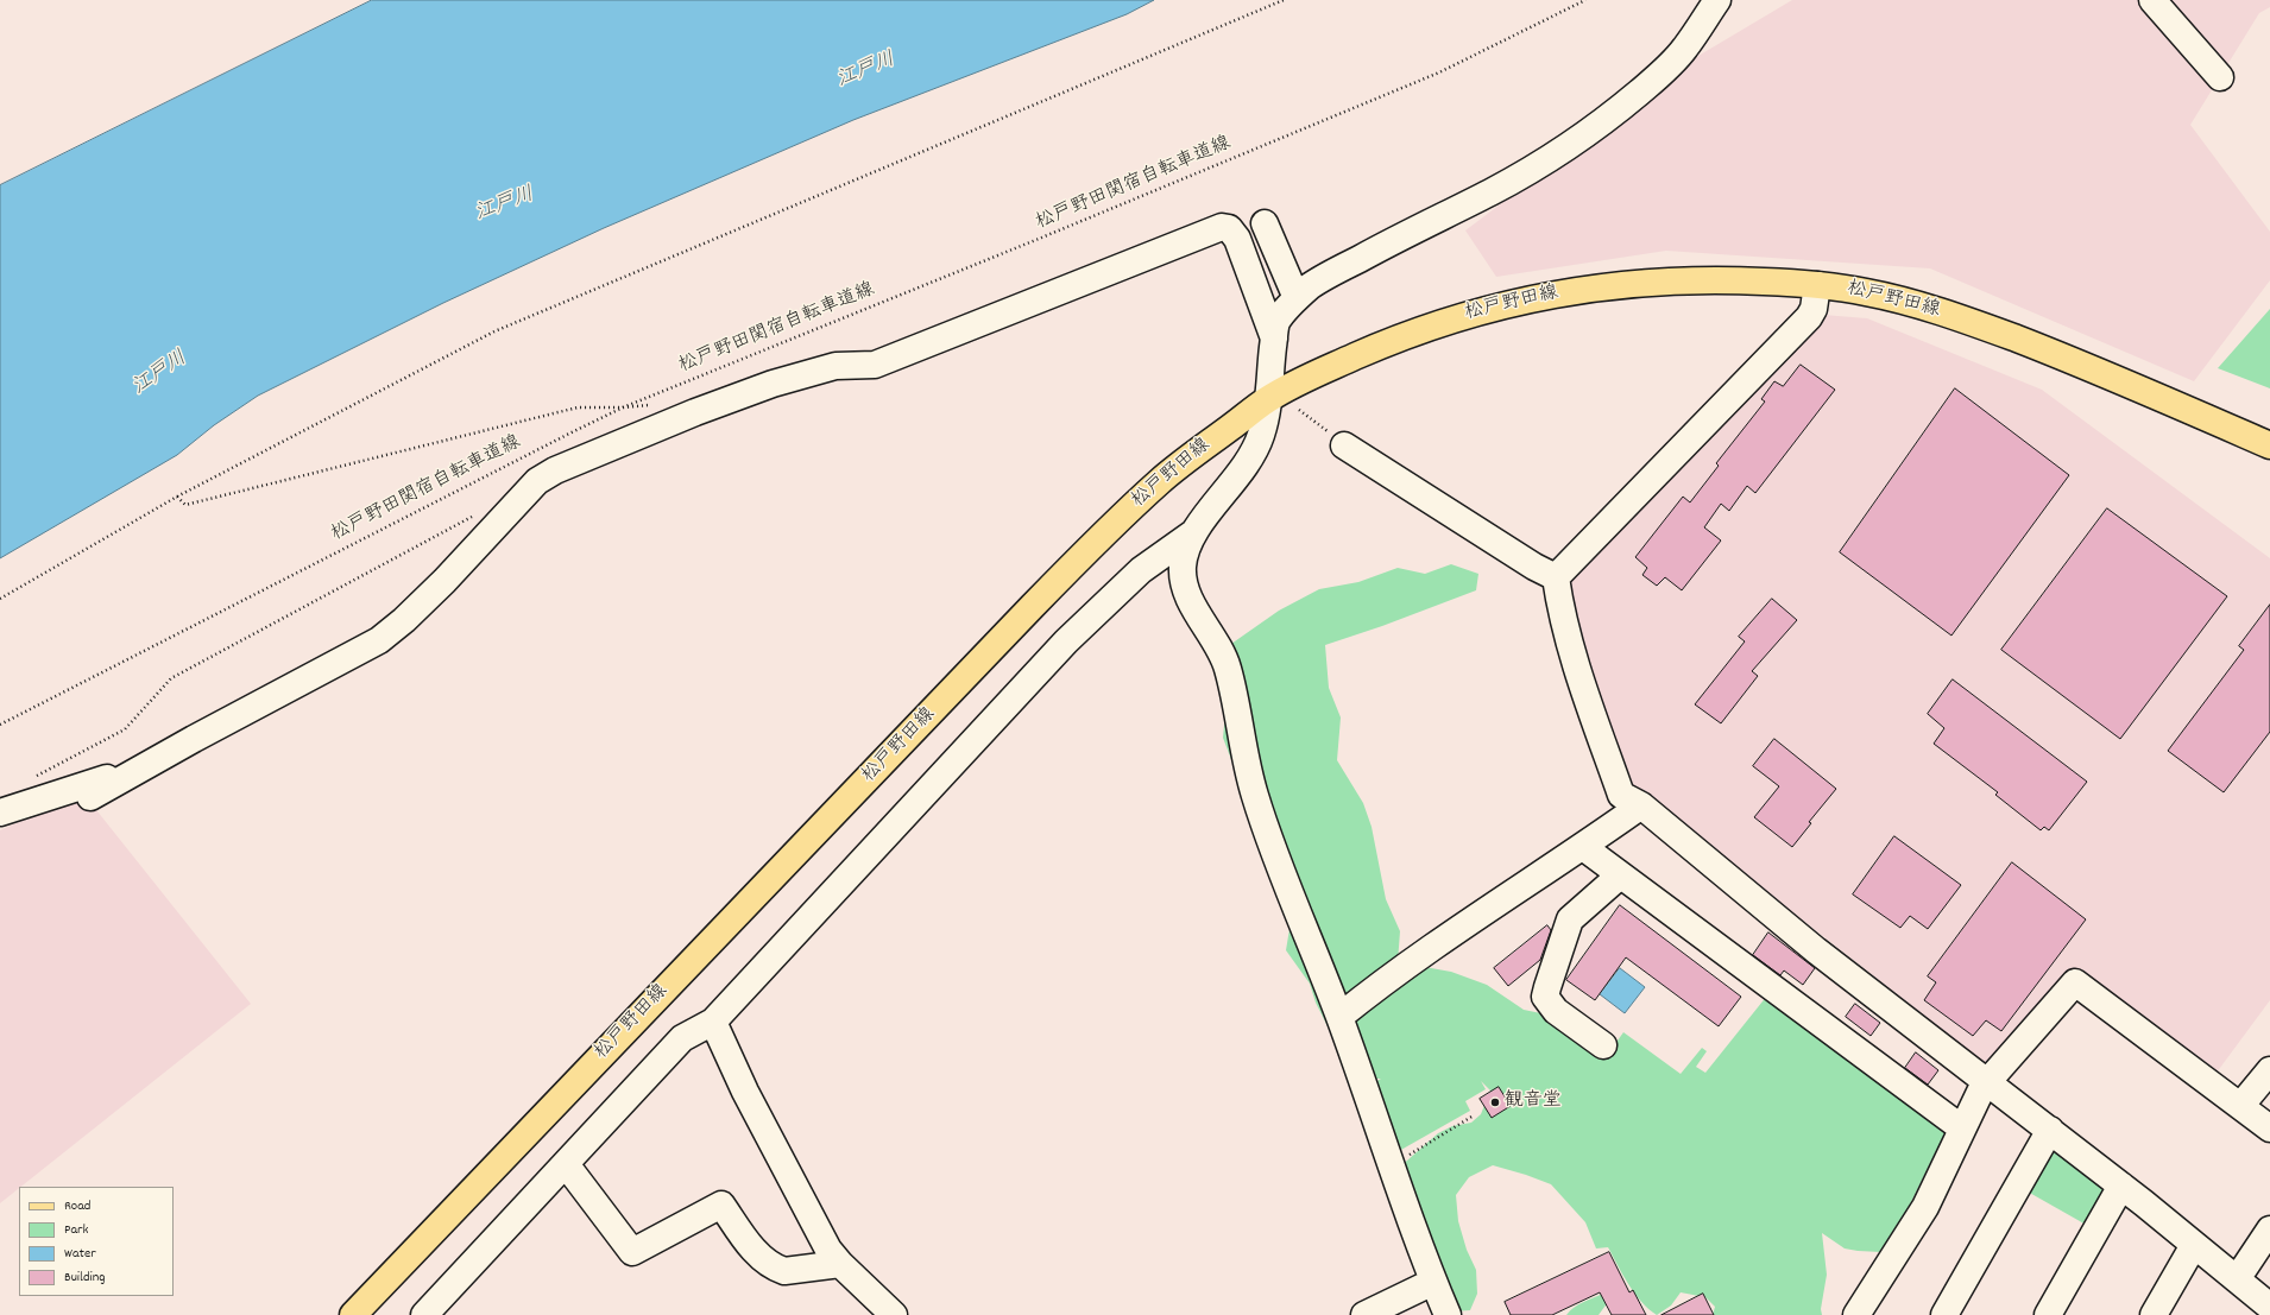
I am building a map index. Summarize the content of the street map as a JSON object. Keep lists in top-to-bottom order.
{
  "streets": {
    "main road": ["松戸野田線"],
    "path": ["松戸野田関宿自転車道線"]
  },
  "water": ["江戸川"],
  "places": ["観音堂"],
  "legend": [
    "Road",
    "Park",
    "Water",
    "Building"
  ]
}
